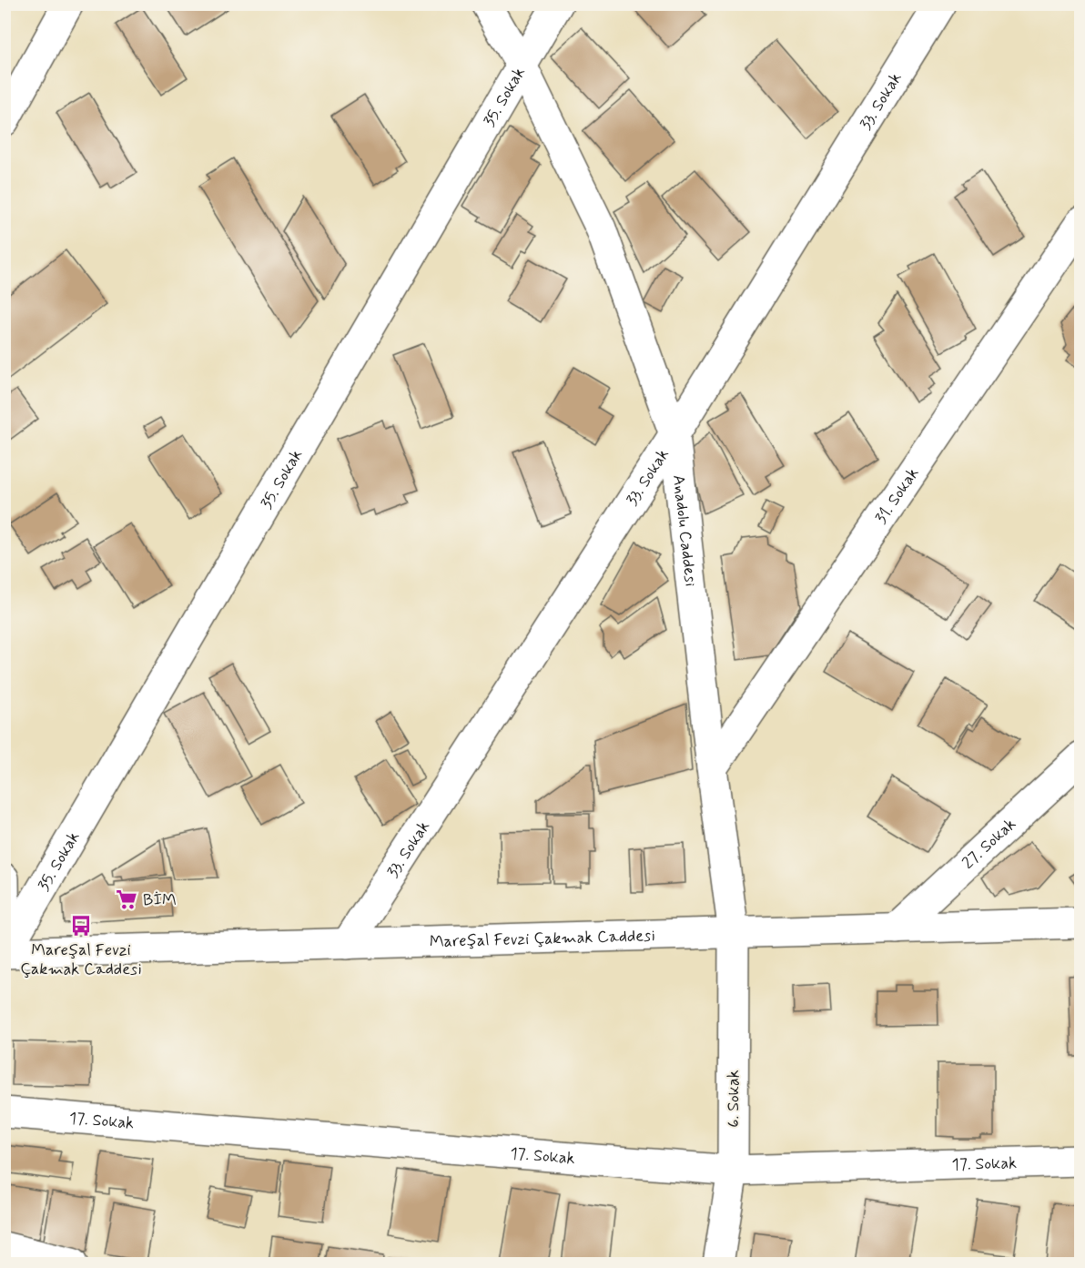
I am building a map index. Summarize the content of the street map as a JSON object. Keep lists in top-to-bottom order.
{
  "streets": {
    "street": [
      "35. Sokak",
      "33. Sokak",
      "31. Sokak",
      "Anadolu Caddesi",
      "27. Sokak",
      "Mareşal Fevzi Çakmak Caddesi",
      "6. Sokak",
      "17. Sokak"
    ]
  },
  "crossings": [
    ["35. Sokak", "Anadolu Caddesi"],
    ["35. Sokak", "Mareşal Fevzi Çakmak Caddesi"],
    ["33. Sokak", "Anadolu Caddesi"],
    ["33. Sokak", "Mareşal Fevzi Çakmak Caddesi"],
    ["31. Sokak", "Anadolu Caddesi"],
    ["Anadolu Caddesi", "Mareşal Fevzi Çakmak Caddesi"],
    ["Anadolu Caddesi", "6. Sokak"],
    ["27. Sokak", "Mareşal Fevzi Çakmak Caddesi"],
    ["Mareşal Fevzi Çakmak Caddesi", "6. Sokak"],
    ["6. Sokak", "17. Sokak"]
  ],
  "places": {
    "supermarket": ["BİM"],
    "bus stop": ["Mareşal Fevzi Çakmak Caddesi"]
  }
}
